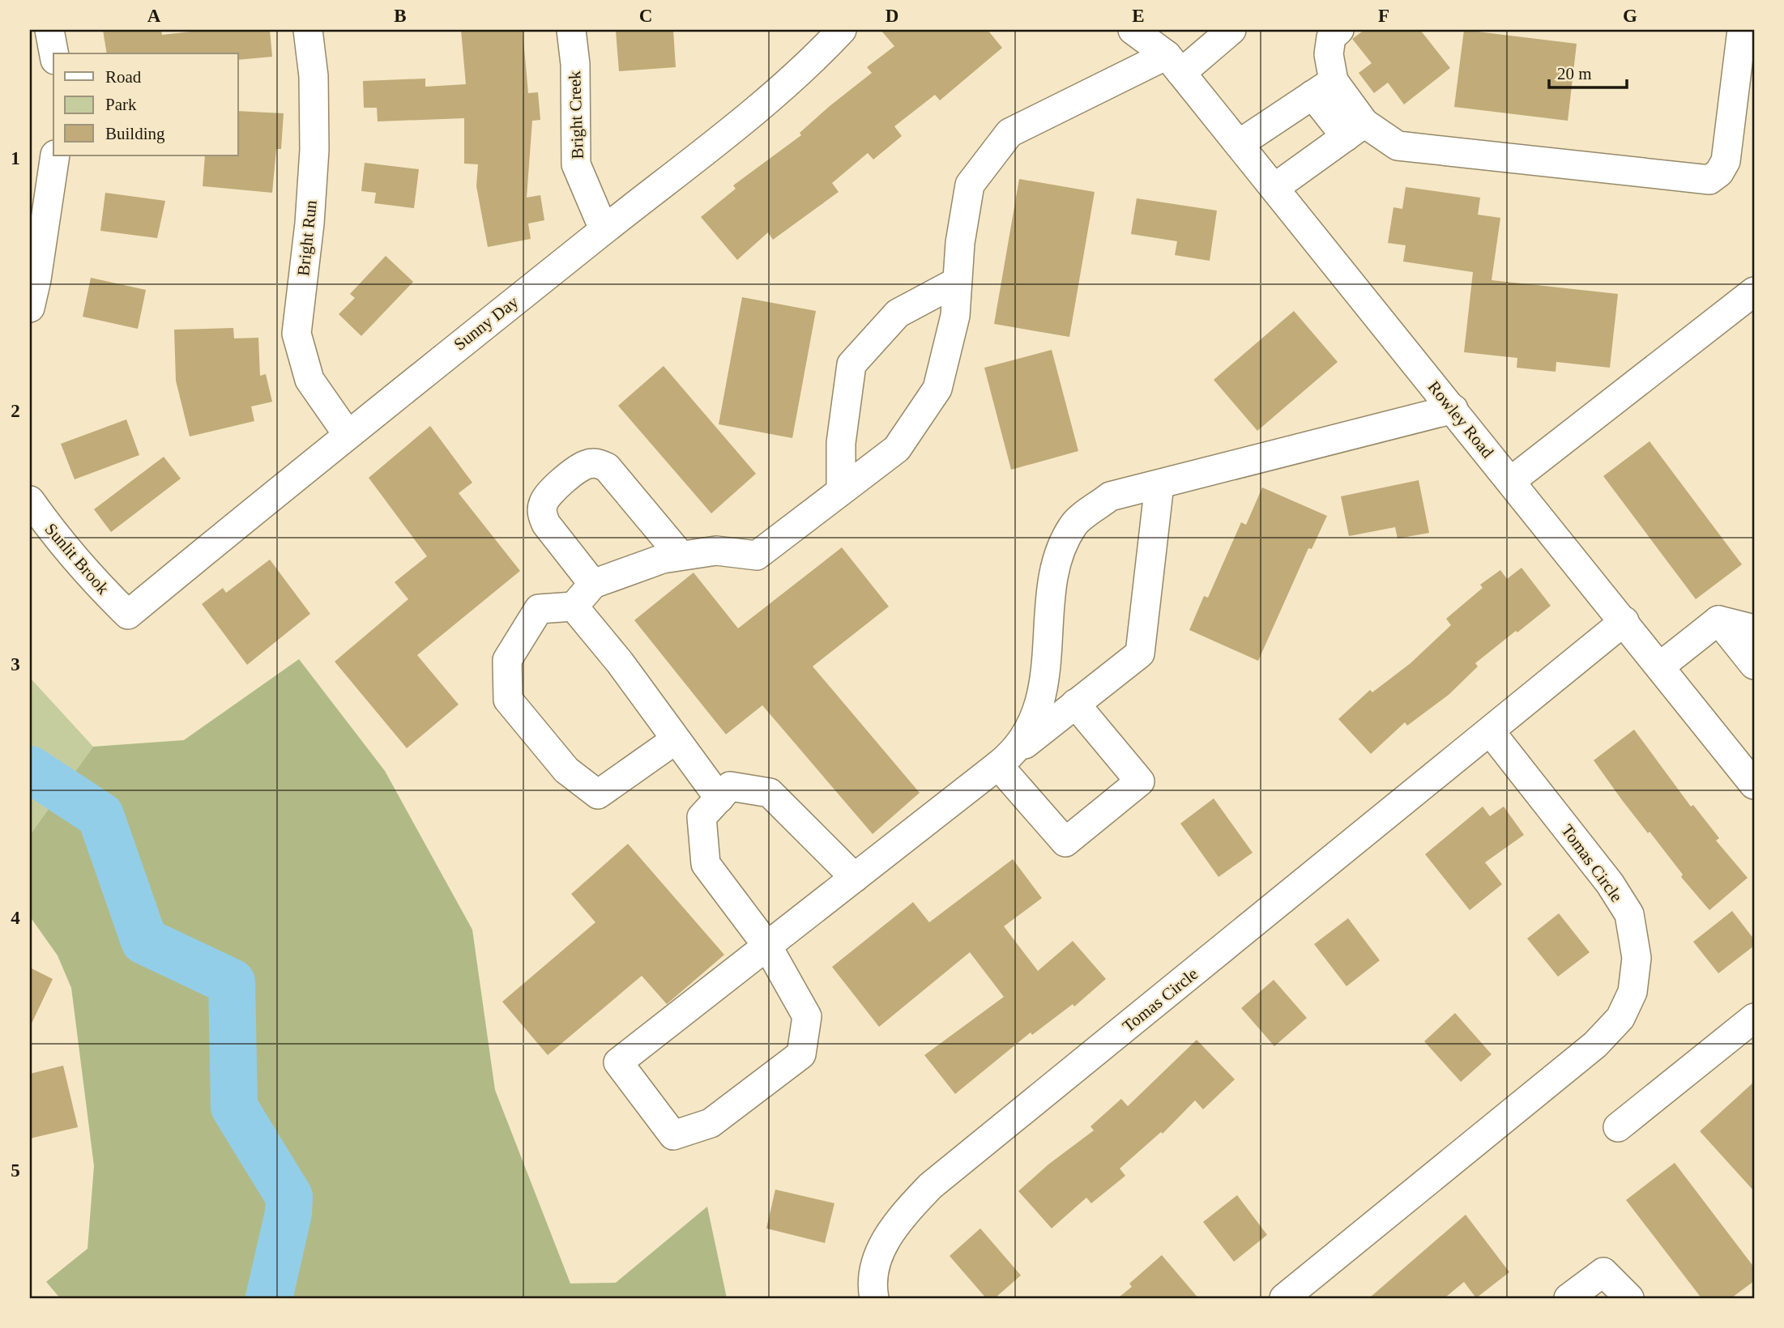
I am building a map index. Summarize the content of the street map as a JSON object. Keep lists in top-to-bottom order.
{
  "streets": {
    "street": [
      "Bright Creek",
      "Bright Run",
      "Sunny Day",
      "Rowley Road",
      "Sunlit Brook",
      "Tomas Circle"
    ]
  },
  "crossings": [
    ["Bright Creek", "Sunny Day"],
    ["Bright Run", "Sunny Day"],
    ["Sunny Day", "Sunlit Brook"],
    ["Rowley Road", "Tomas Circle"]
  ],
  "legend": ["Road", "Park", "Building"],
  "scale_bar": "20 m",
  "grid": {
    "columns": [
      "A",
      "B",
      "C",
      "D",
      "E",
      "F",
      "G"
    ],
    "rows": [
      "1",
      "2",
      "3",
      "4",
      "5"
    ]
  }
}
